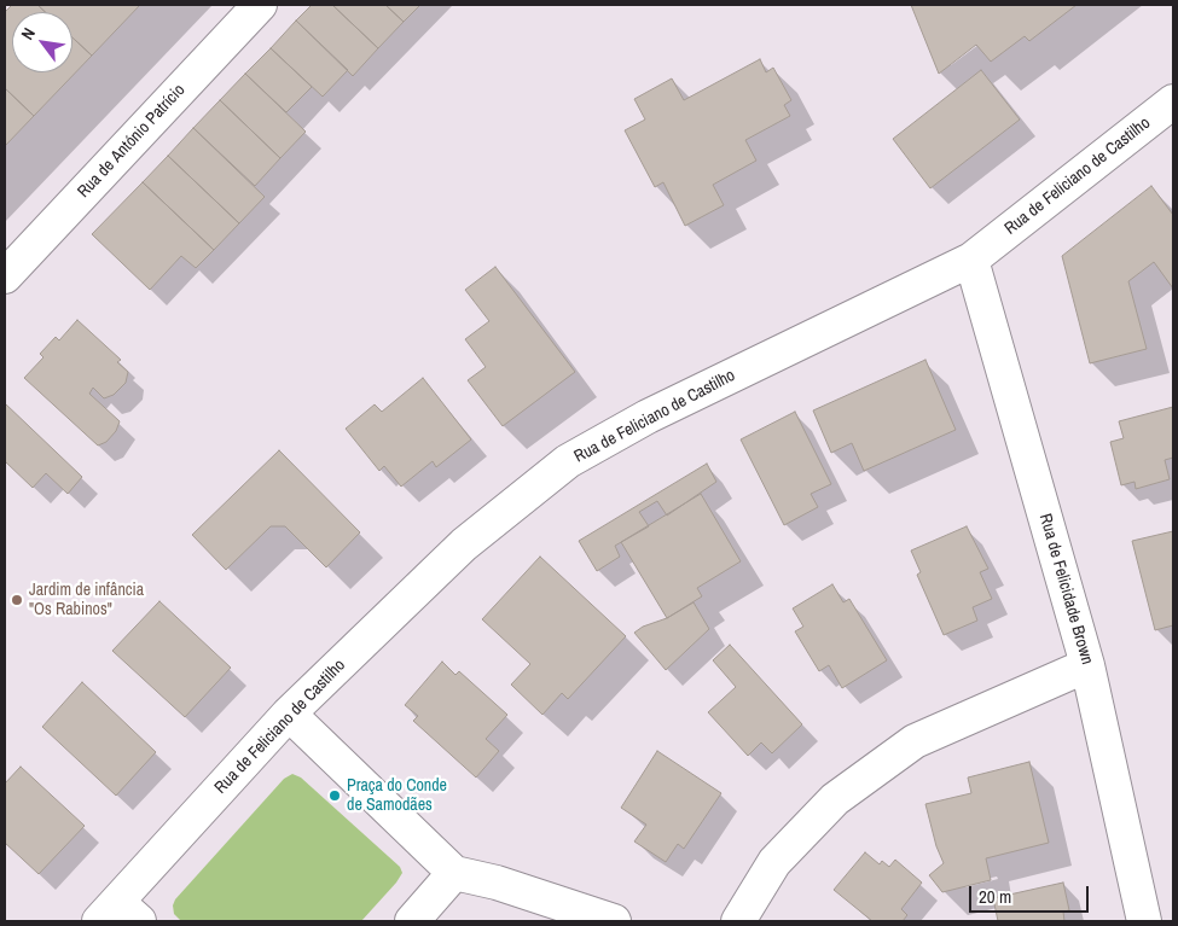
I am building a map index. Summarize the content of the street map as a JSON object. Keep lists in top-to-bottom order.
{
  "streets": {
    "street": ["Rua de António Patrício", "Rua de Feliciano de Castilho", "Rua de Felicidade Brown"]
  },
  "crossings": [
    ["Rua de Feliciano de Castilho", "Rua de Felicidade Brown"]
  ],
  "places": ["Jardim de infância \"Os Rabinos\"", "Praça do Conde de Samodães"],
  "scale_bar": "20 m",
  "north": "top left"
}
